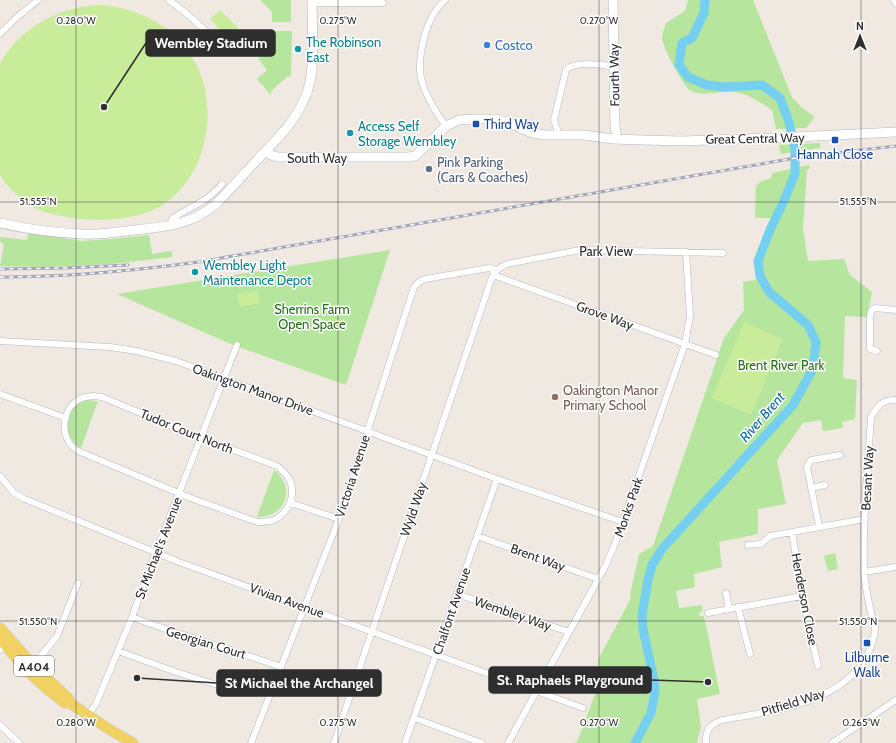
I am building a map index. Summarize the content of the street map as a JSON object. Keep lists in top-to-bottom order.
{
  "streets": {
    "main road": [
      "Fourth Way",
      "Great Central Way",
      "South Way",
      "A404"
    ],
    "street": [
      "Park View",
      "Grove Way",
      "Oakington Manor Drive",
      "Tudor Court North",
      "Victoria Avenue",
      "Besant Way",
      "Monks Park",
      "Wyld Way",
      "St Michael's Avenue",
      "Brent Way",
      "Henderson Close",
      "Vivian Avenue",
      "Chalfont Avenue",
      "Wembley Way",
      "Georgian Court",
      "Pitfield Way"
    ]
  },
  "crossings": [
    ["Fourth Way", "Great Central Way"],
    ["Fourth Way", "South Way"],
    ["Great Central Way", "South Way"],
    ["Park View", "Grove Way"],
    ["Park View", "Victoria Avenue"],
    ["Park View", "Monks Park"],
    ["Park View", "Wyld Way"],
    ["Grove Way", "Victoria Avenue"],
    ["Grove Way", "Monks Park"],
    ["Grove Way", "Wyld Way"],
    ["Oakington Manor Drive", "Victoria Avenue"],
    ["Oakington Manor Drive", "Monks Park"],
    ["Oakington Manor Drive", "Wyld Way"],
    ["Oakington Manor Drive", "St Michael's Avenue"],
    ["Oakington Manor Drive", "Chalfont Avenue"],
    ["Tudor Court North", "St Michael's Avenue"],
    ["Victoria Avenue", "Wyld Way"],
    ["Victoria Avenue", "Vivian Avenue"],
    ["Victoria Avenue", "Georgian Court"],
    ["Besant Way", "Pitfield Way"],
    ["Monks Park", "Brent Way"],
    ["Monks Park", "Vivian Avenue"],
    ["Monks Park", "Wembley Way"],
    ["Wyld Way", "Vivian Avenue"],
    ["St Michael's Avenue", "Vivian Avenue"],
    ["St Michael's Avenue", "Georgian Court"],
    ["St Michael's Avenue", "A404"],
    ["Brent Way", "Chalfont Avenue"],
    ["Vivian Avenue", "Chalfont Avenue"],
    ["Chalfont Avenue", "Wembley Way"]
  ],
  "water": ["River Brent"],
  "parks": ["Sherrins Farm Open Space", "Brent River Park"],
  "places": {
    "other": [
      "Costco",
      "The Robinson East",
      "Wembley Stadium",
      "Access Self Storage Wembley",
      "Pink Parking (Cars & Coaches)",
      "Wembley Light Maintenance Depot",
      "Oakington Manor Primary School",
      "St Michael the Archangel",
      "St. Raphaels Playground"
    ],
    "transit": ["Third Way", "Hannah Close", "Lilburne Walk"]
  },
  "north": "top",
  "coordinates": [
    "0.280°W",
    "0.275°W",
    "0.270°W",
    "51.555°N",
    "51.550°N",
    "0.265°W"
  ]
}
